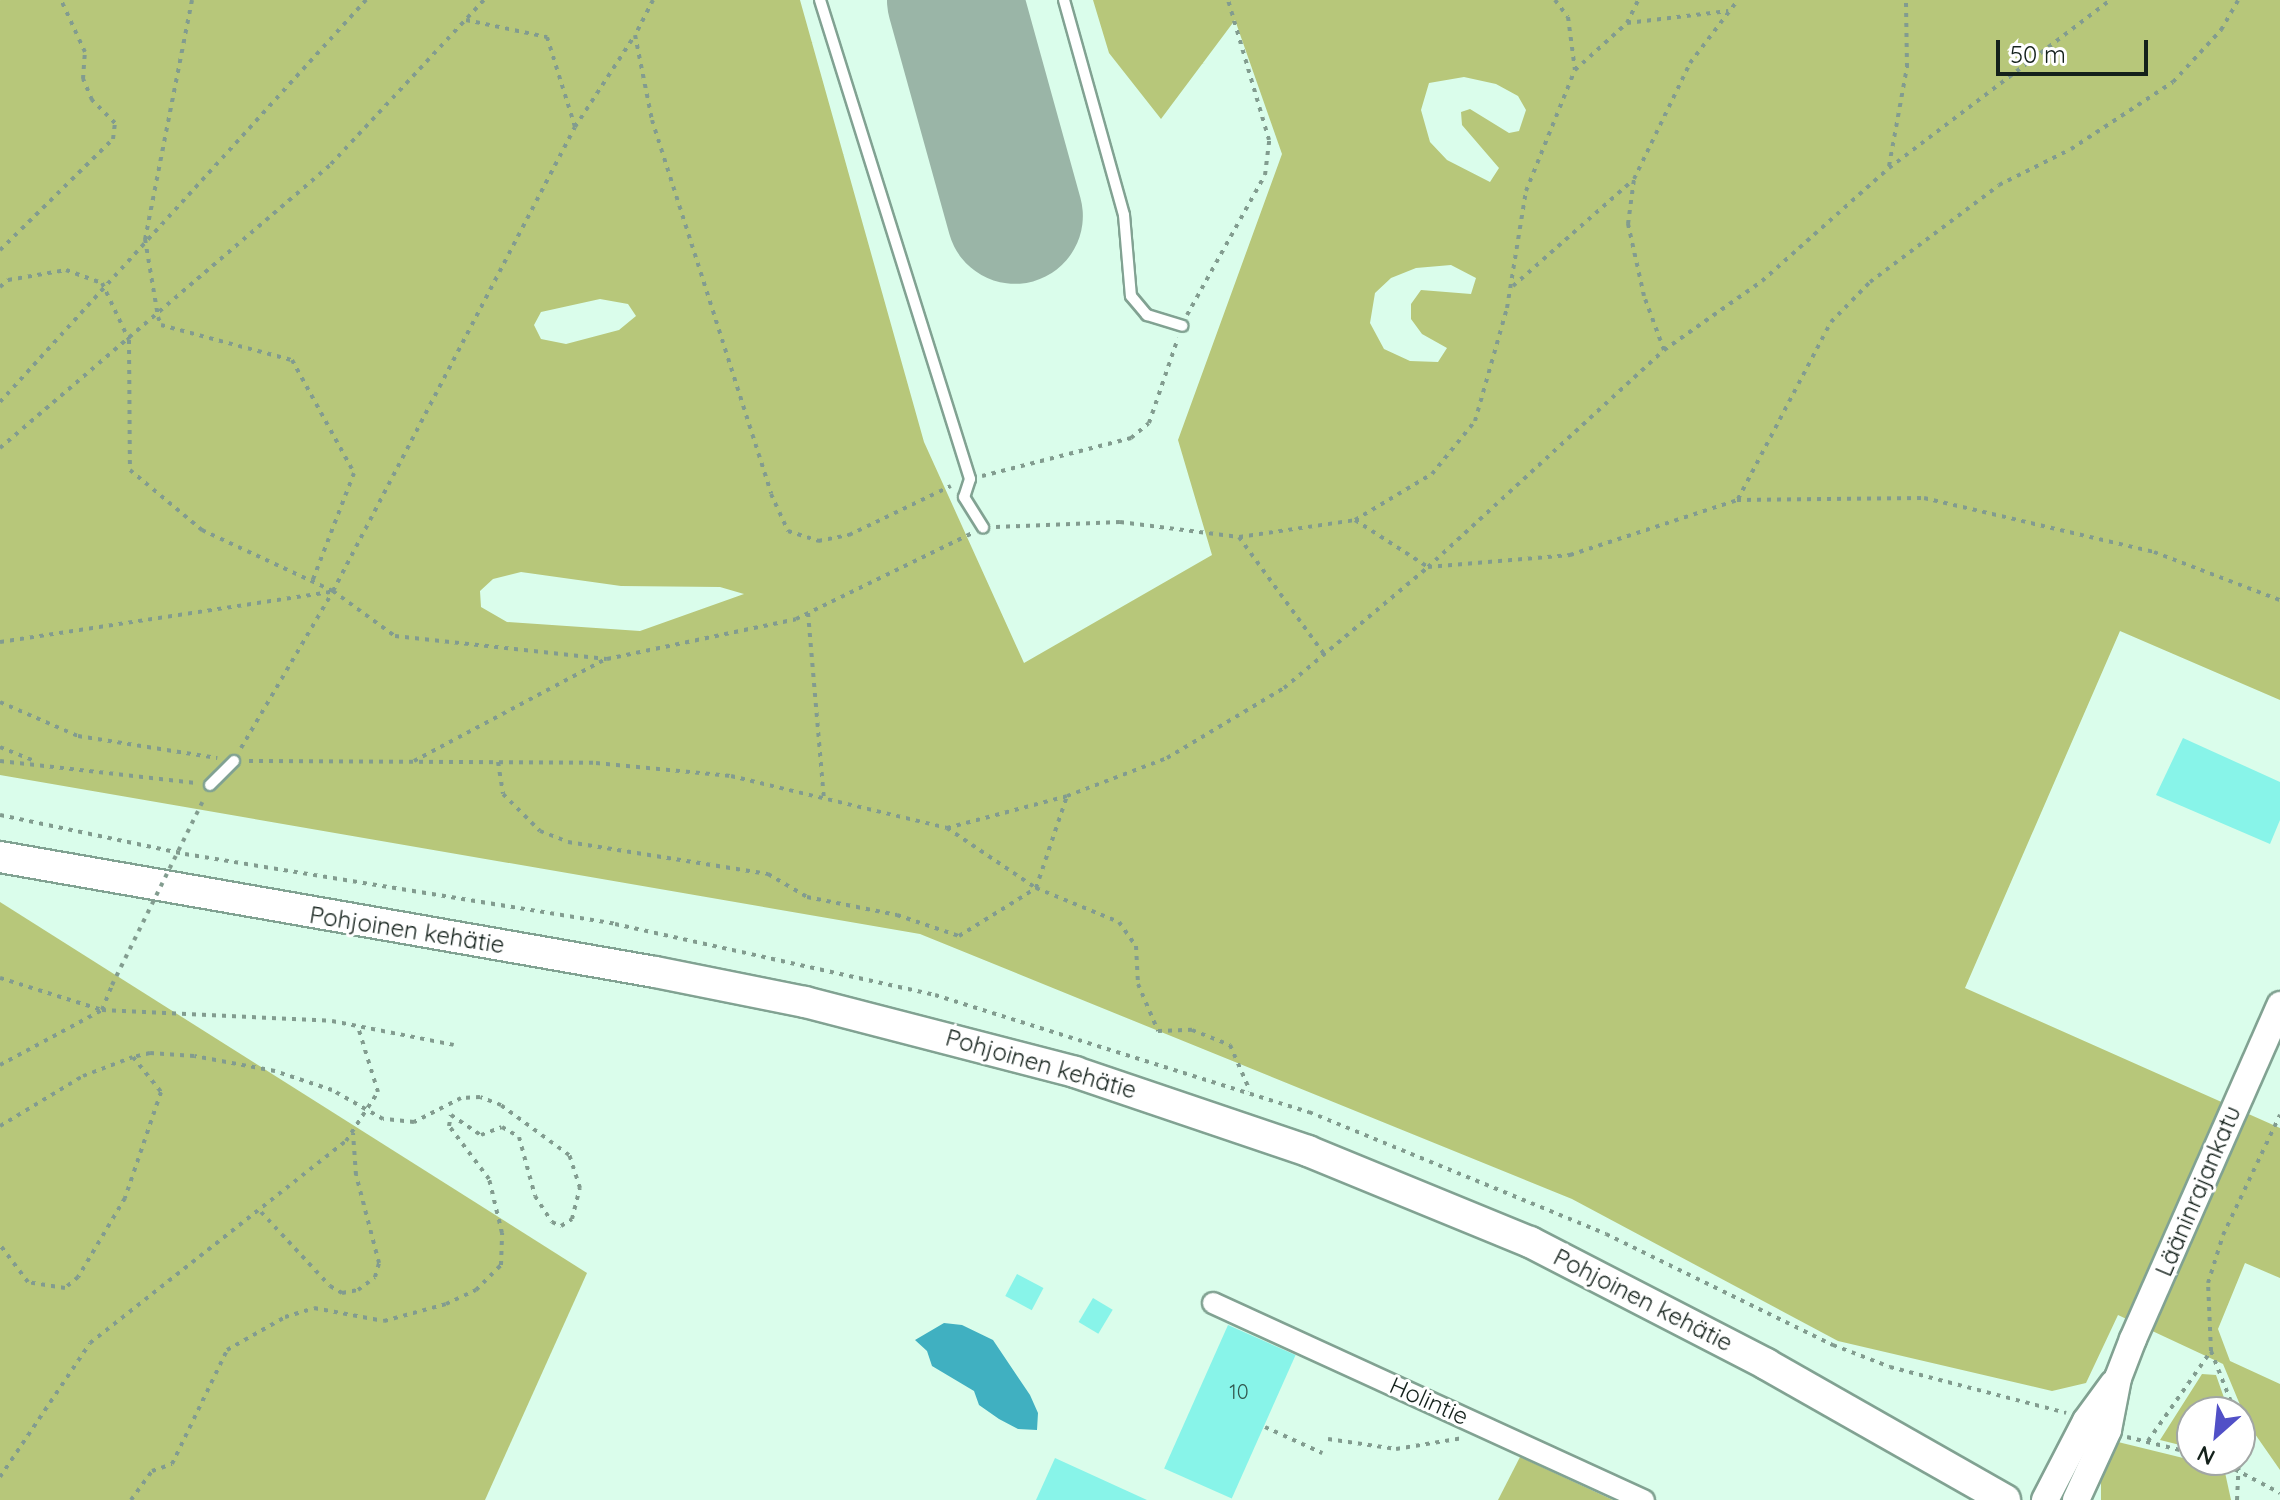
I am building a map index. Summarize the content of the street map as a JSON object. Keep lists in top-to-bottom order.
{
  "streets": {
    "main road": ["Pohjoinen kehätie"],
    "street": ["Lääninrajankatu", "Holintie"]
  },
  "house_numbers": ["10"],
  "scale_bar": "50 m",
  "north": "bottom left"
}
